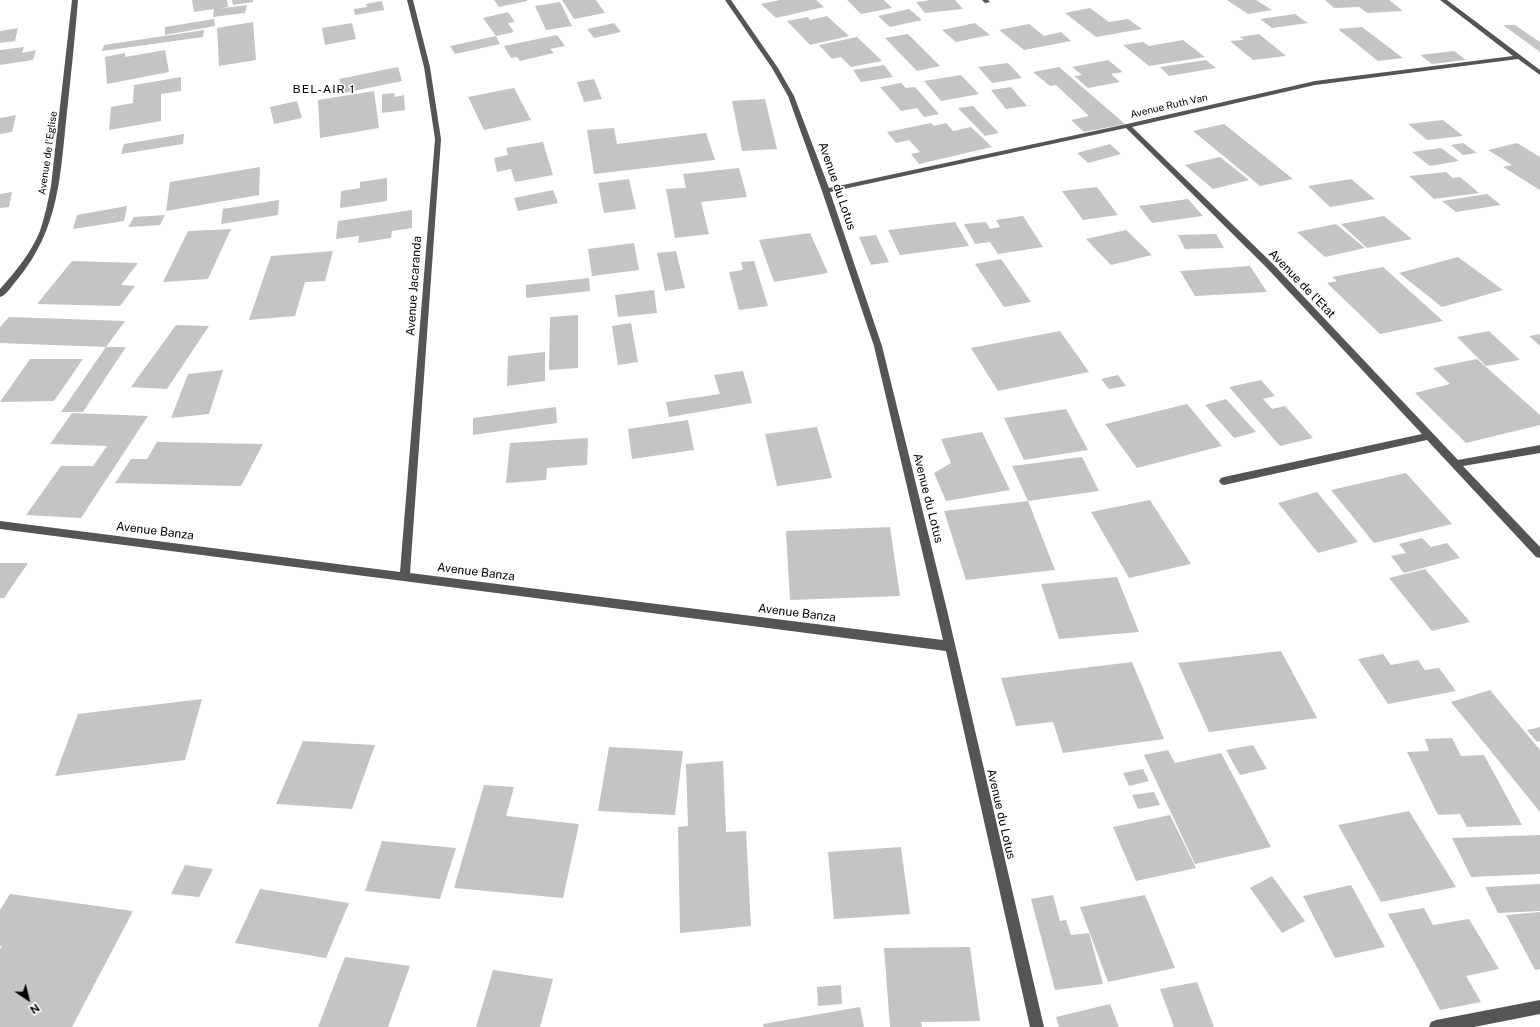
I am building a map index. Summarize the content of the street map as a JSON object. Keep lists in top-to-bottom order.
{
  "streets": {
    "street": [
      "Avenue Ruth Van",
      "Avenue de l'Eglise",
      "Avenue du Lotus",
      "Avenue de l'Etat",
      "Avenue Jacaranda",
      "Avenue Banza"
    ]
  },
  "crossings": [
    ["Avenue Ruth Van", "Avenue du Lotus"],
    ["Avenue Ruth Van", "Avenue de l'Etat"],
    ["Avenue du Lotus", "Avenue Banza"],
    ["Avenue Jacaranda", "Avenue Banza"]
  ],
  "districts": ["BEL-AIR 1"],
  "north": "bottom right"
}
